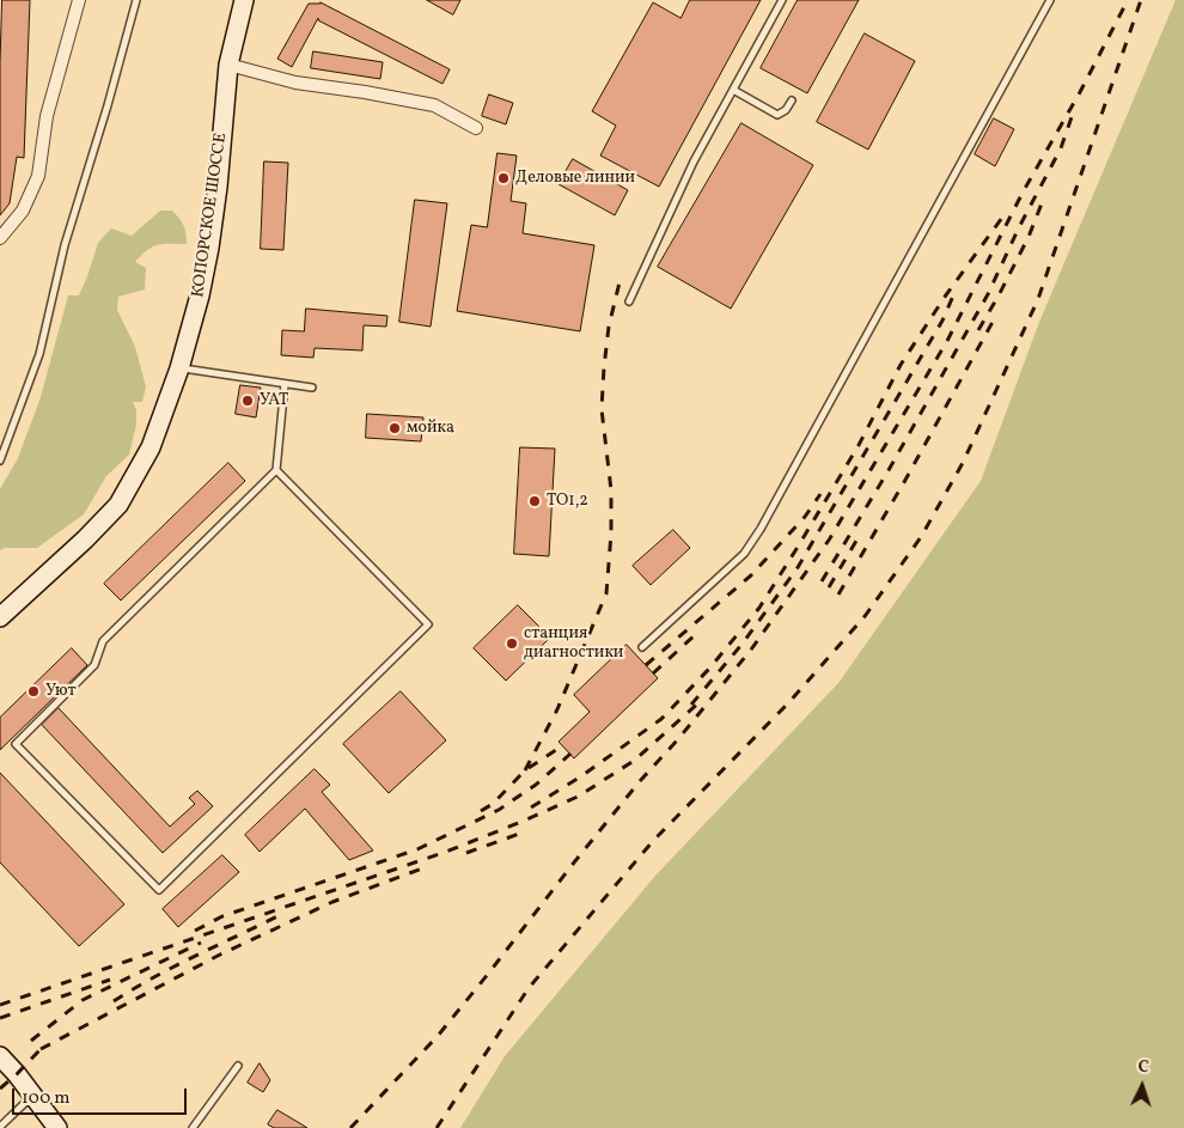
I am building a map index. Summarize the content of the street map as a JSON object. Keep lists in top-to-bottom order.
{
  "streets": {
    "main road": ["КОПОРСКОЕ ШОССЕ"]
  },
  "places": [
    "Деловые линии",
    "УАТ",
    "мойка",
    "ТО1,2",
    "станция диагностики",
    "Уют"
  ],
  "scale_bar": "100 m",
  "north": "top"
}
